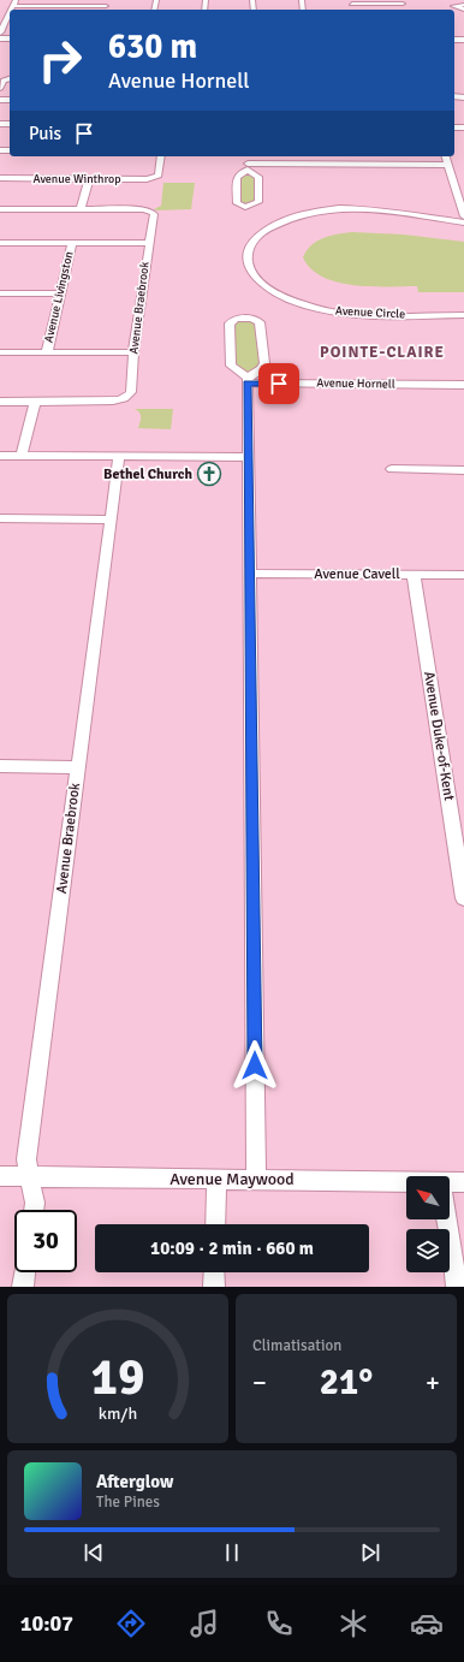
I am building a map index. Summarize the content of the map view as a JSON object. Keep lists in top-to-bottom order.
{
  "streets": {
    "street": [
      "Avenue Winthrop",
      "Avenue Livingston",
      "Avenue Braebrook",
      "Avenue Circle",
      "Avenue Hornell",
      "Avenue Cavell",
      "Avenue Duke-of-Kent",
      "Avenue Maywood"
    ]
  },
  "crossings": [
    ["Avenue Braebrook", "Avenue Maywood"],
    ["Avenue Cavell", "Avenue Duke-of-Kent"]
  ],
  "districts": ["POINTE-CLAIRE"],
  "places": {
    "church": ["Bethel Church"]
  },
  "north": "top left",
  "page": {
    "turn": ["630 m", "Avenue Hornell"],
    "then": "Puis",
    "limit": "30",
    "trip": "10:09 · 2 min · 660 m",
    "tile": "Climatisation",
    "heat": ["−", "21°", "+"],
    "song": ["Afterglow", "The Pines"],
    "tabs": "10:07",
    "gauge": ["19", "km/h"]
  }
}
